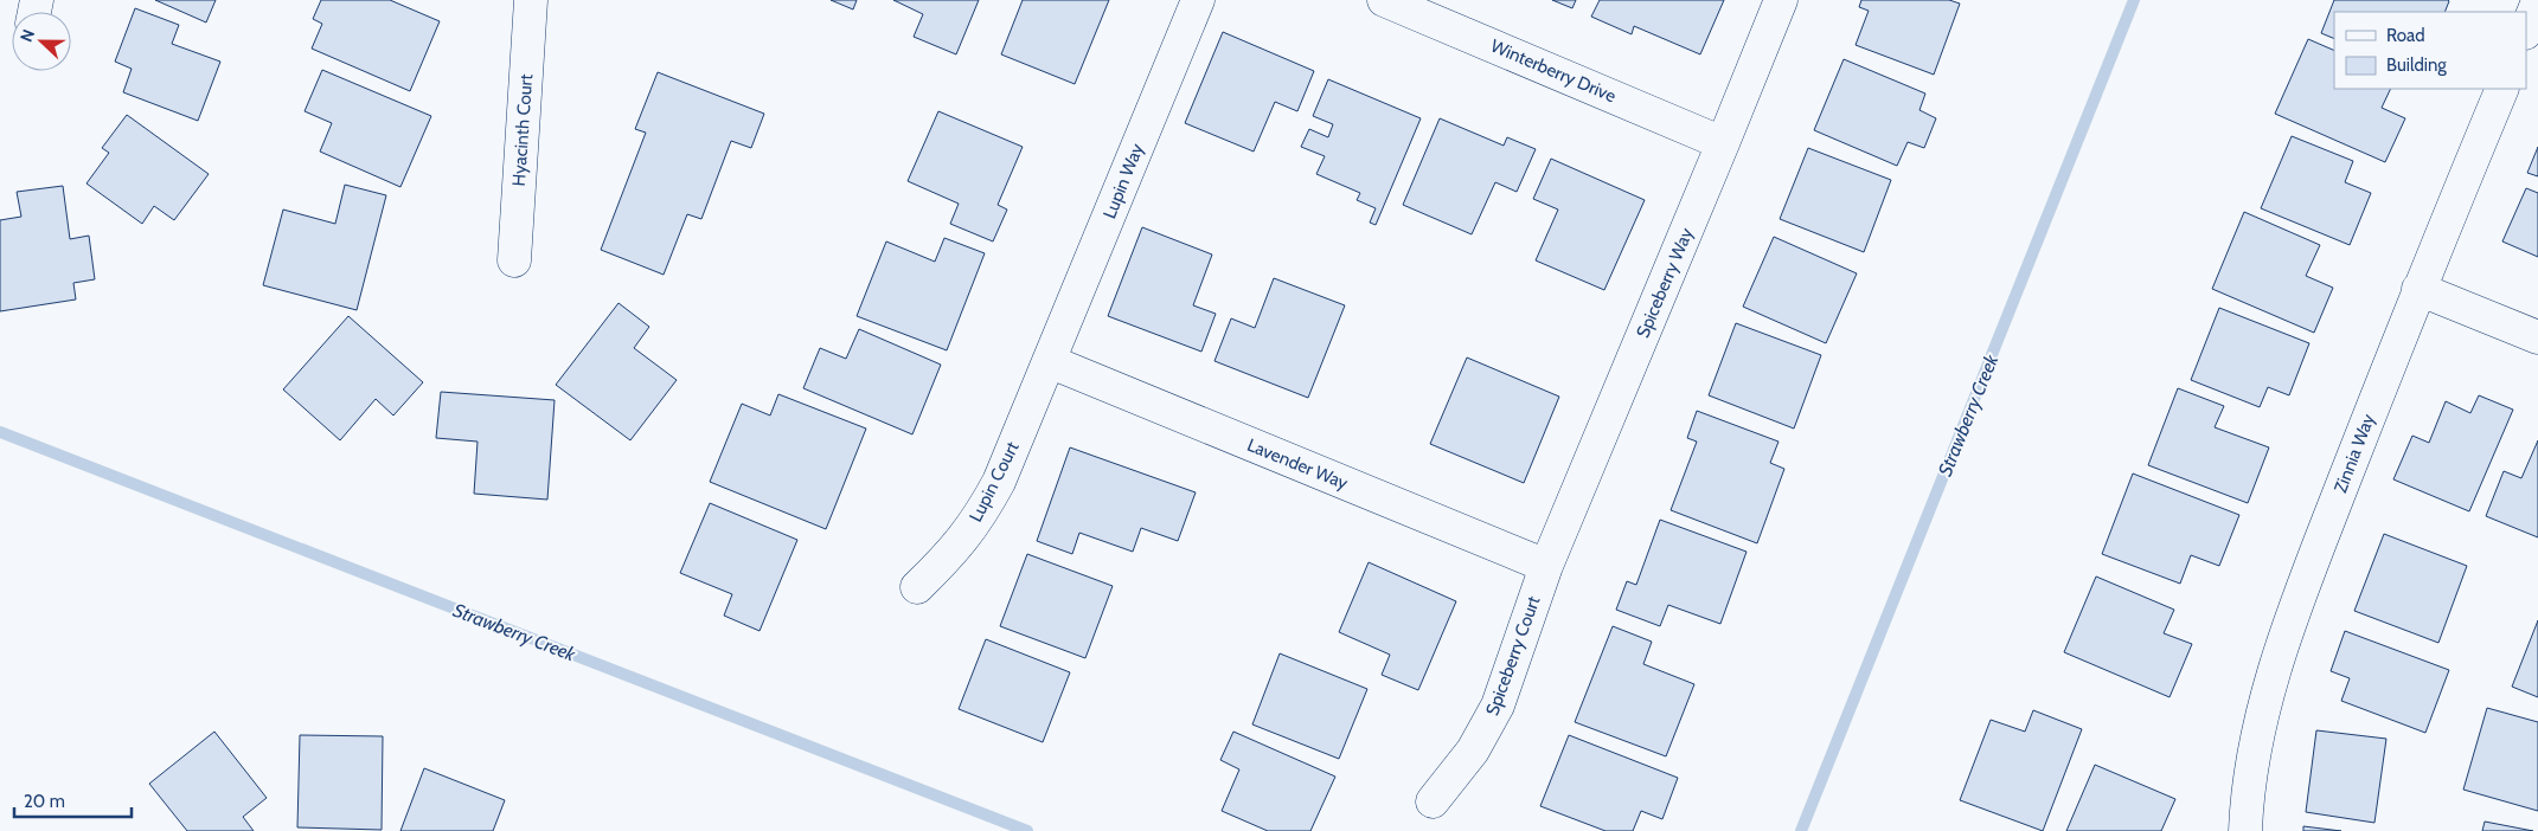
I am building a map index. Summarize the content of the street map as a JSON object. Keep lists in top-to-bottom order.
{
  "streets": {
    "street": [
      "Winterberry Drive",
      "Hyacinth Court",
      "Lupin Way",
      "Spiceberry Way",
      "Zinnia Way",
      "Lavender Way",
      "Lupin Court",
      "Spiceberry Court"
    ]
  },
  "crossings": [
    ["Winterberry Drive", "Spiceberry Way"],
    ["Lupin Way", "Lavender Way"],
    ["Lupin Way", "Lupin Court"],
    ["Spiceberry Way", "Lavender Way"],
    ["Spiceberry Way", "Spiceberry Court"],
    ["Lavender Way", "Lupin Court"],
    ["Lavender Way", "Spiceberry Court"]
  ],
  "water": ["Strawberry Creek"],
  "legend": ["Road", "Building"],
  "scale_bar": "20 m",
  "north": "left"
}
